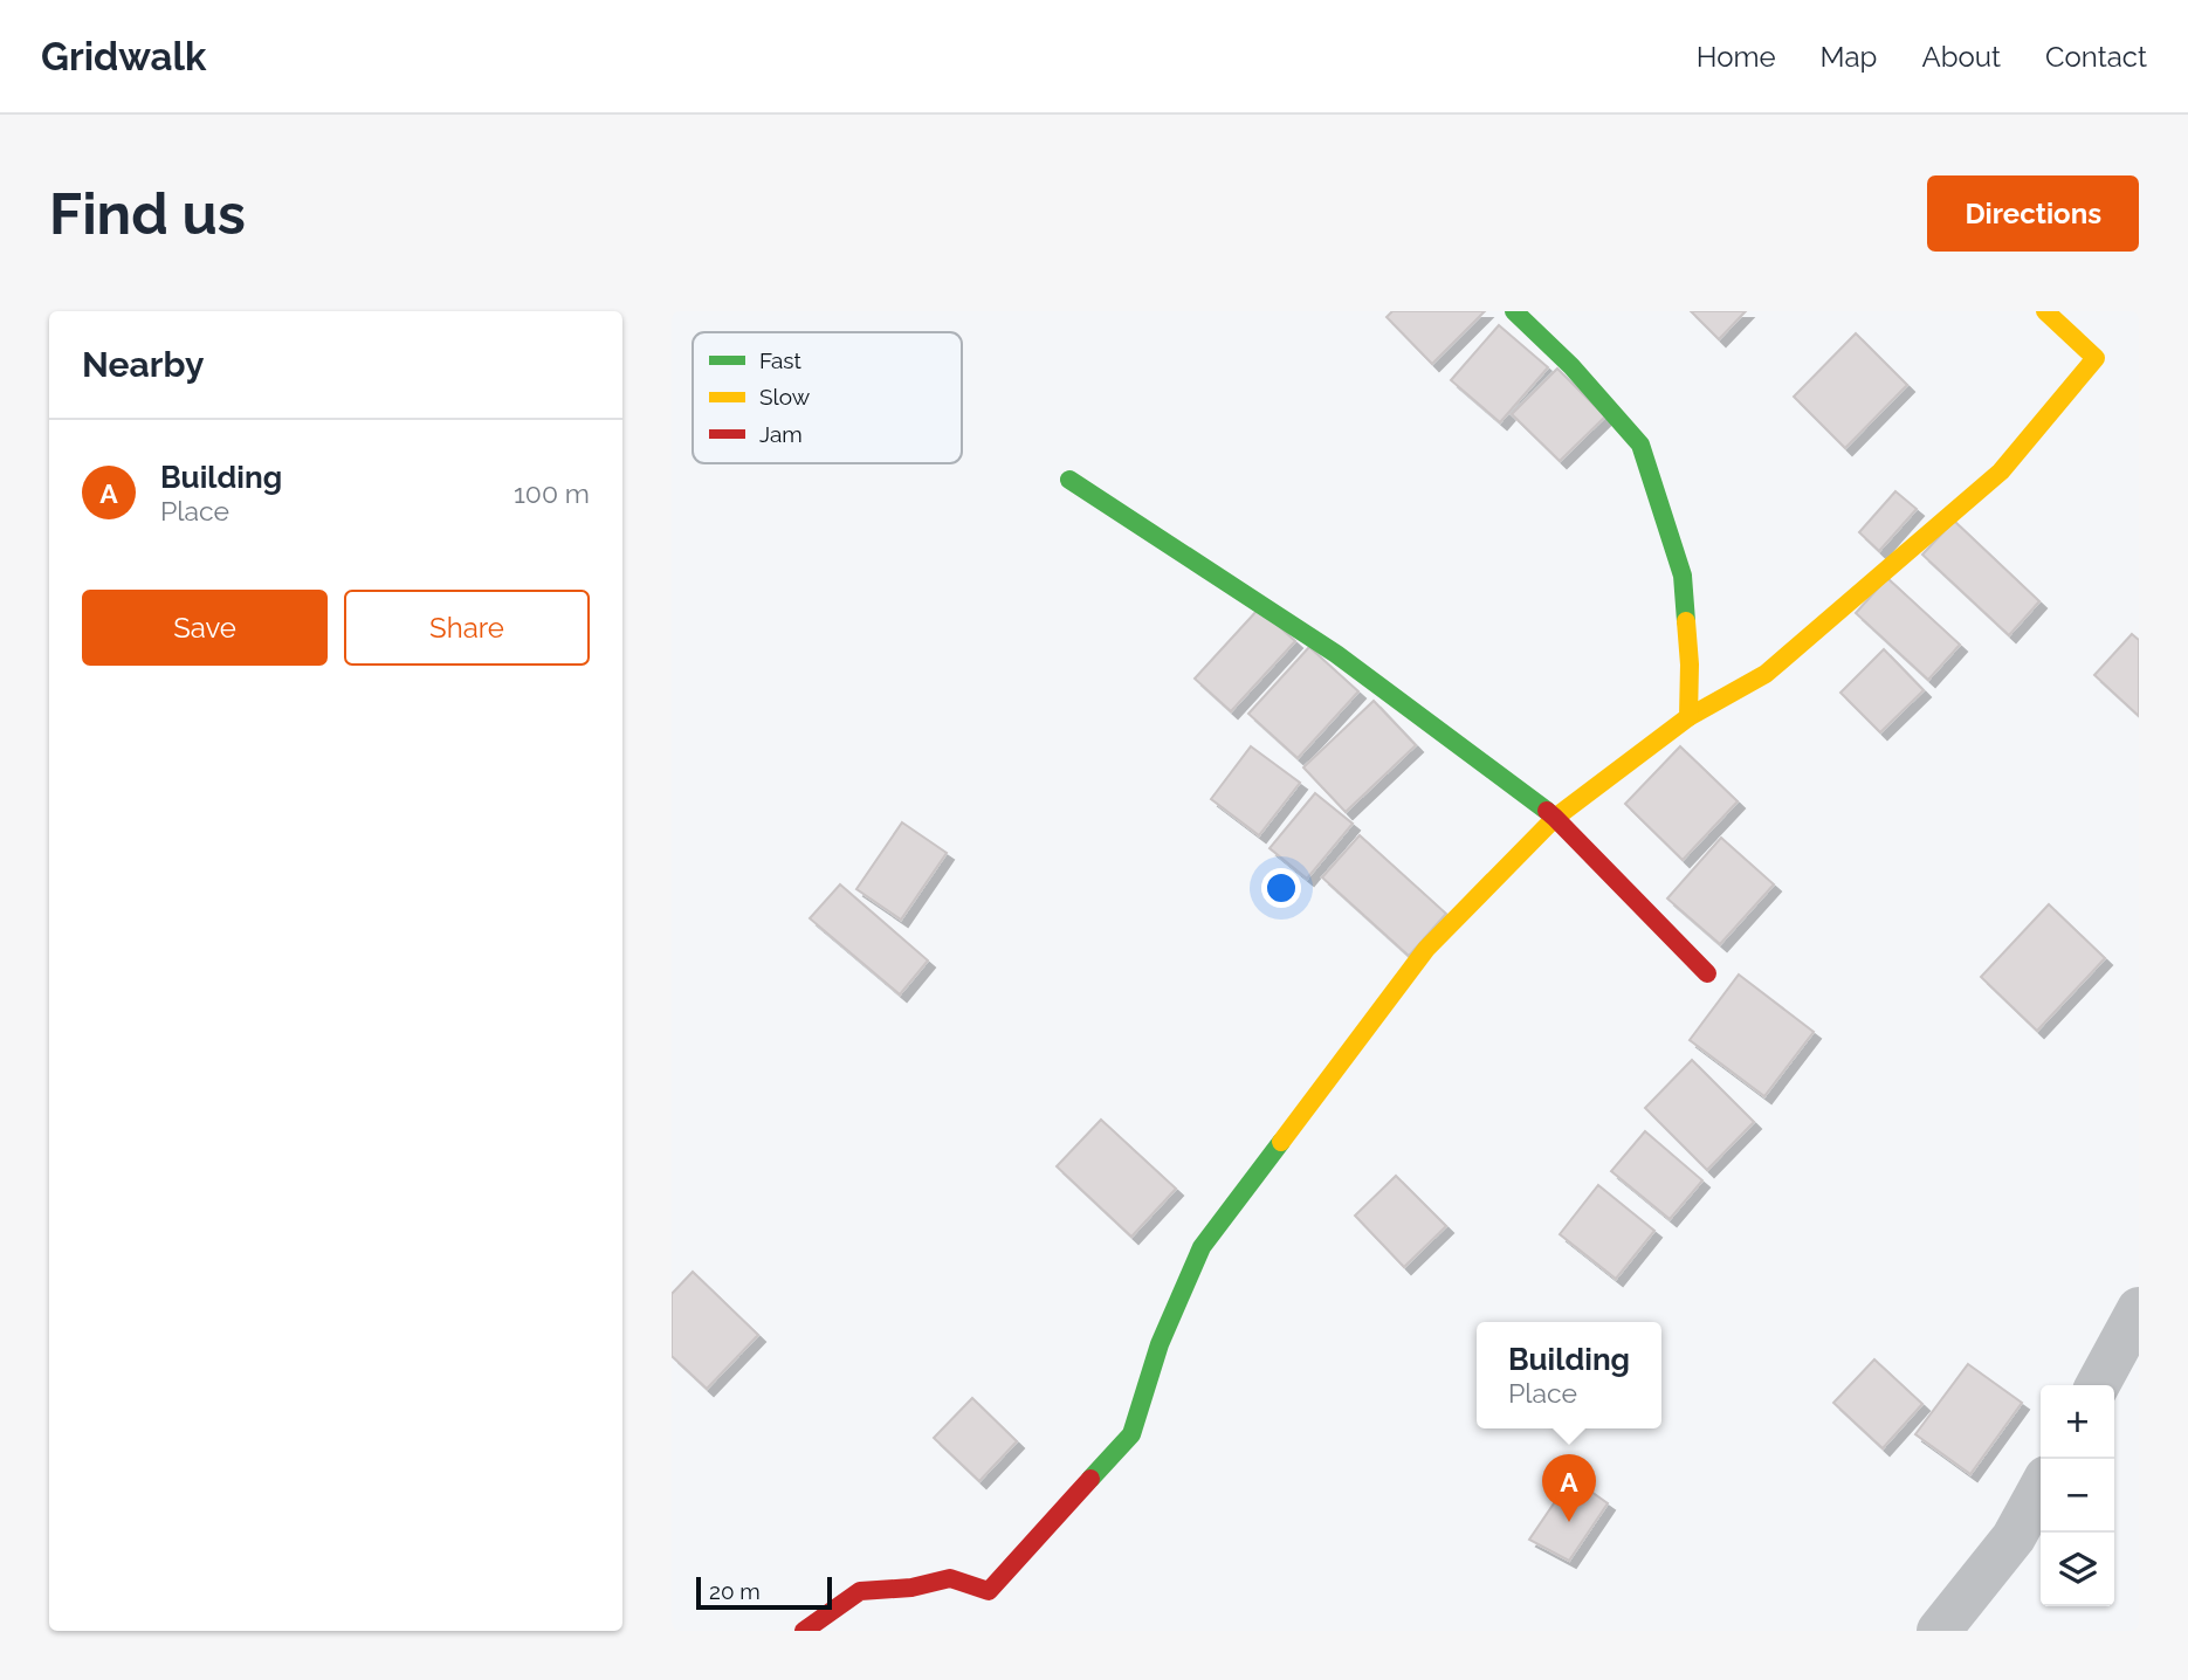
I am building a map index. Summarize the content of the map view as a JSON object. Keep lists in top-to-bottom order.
{
  "legend": ["Fast", "Slow", "Jam"],
  "scale_bar": "20 m",
  "page": {
    "header": "Gridwalk",
    "nav": [
      "Home",
      "Map",
      "About",
      "Contact"
    ],
    "buttons": [
      "Directions",
      ["Save", "Share"]
    ],
    "title": "Find us",
    "heading": "Nearby",
    "list": [
      {
        "mark": "A",
        "name": "Building",
        "note": "Place",
        "value": "100 m"
      }
    ],
    "popup": ["Building", "Place"],
    "map_buttons": ["+", "−"],
    "pins": "A",
    "scale": "20 m"
  }
}
